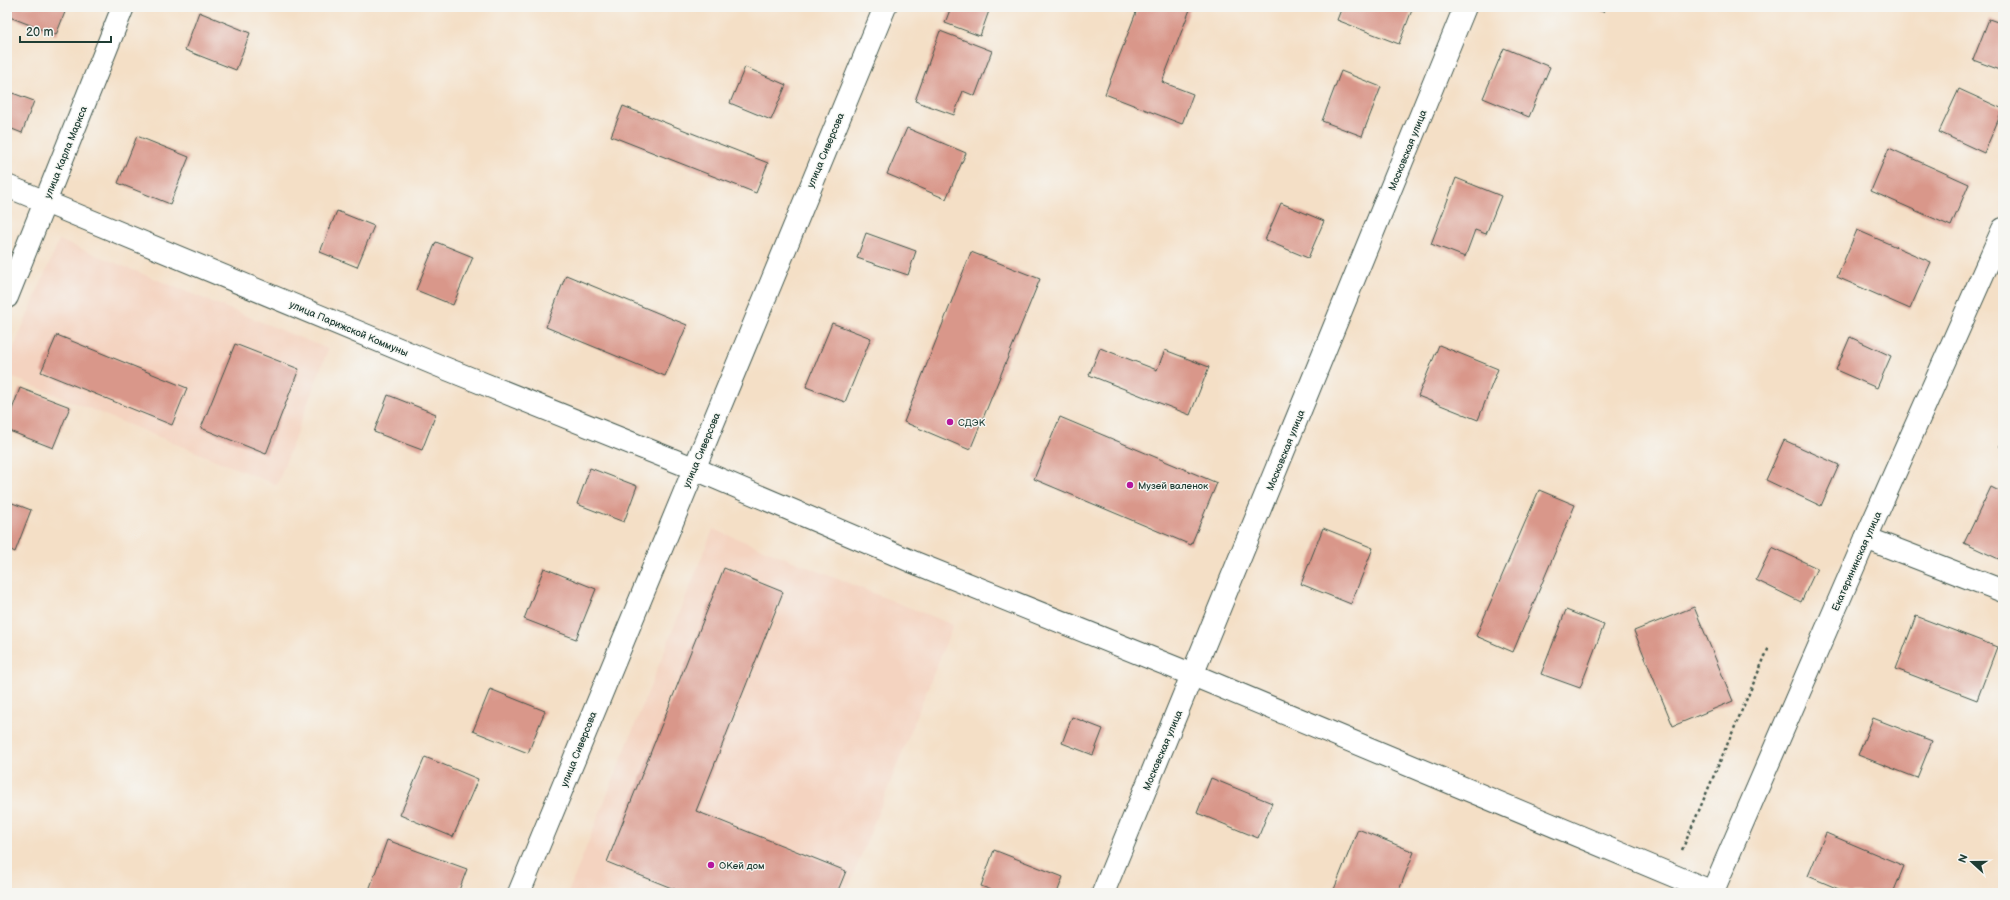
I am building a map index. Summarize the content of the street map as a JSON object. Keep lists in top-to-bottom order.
{
  "streets": {
    "main road": [
      "улица Сиверсова",
      "Московская улица",
      "улица Карла Маркса",
      "улица Парижской Коммуны",
      "Екатерининская улица"
    ]
  },
  "crossings": [
    ["улица Сиверсова", "улица Парижской Коммуны"],
    ["Московская улица", "улица Парижской Коммуны"],
    ["улица Карла Маркса", "улица Парижской Коммуны"],
    ["улица Парижской Коммуны", "Екатерининская улица"]
  ],
  "places": ["СДЭК", "Музей валенок", "ОКей дом"],
  "scale_bar": "20 m",
  "north": "left"
}
